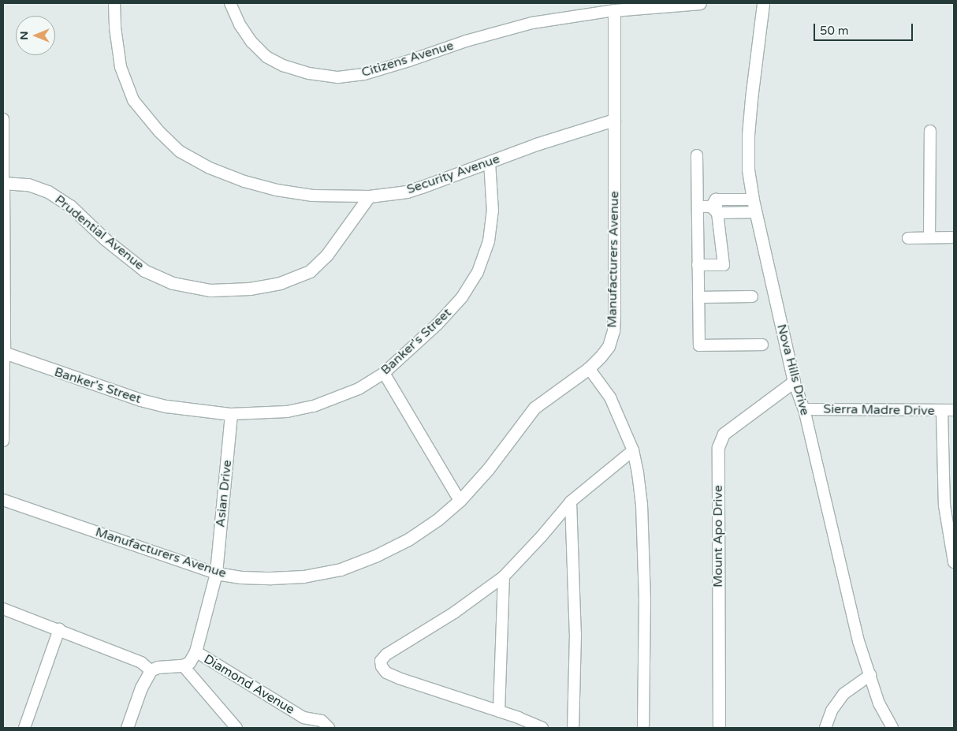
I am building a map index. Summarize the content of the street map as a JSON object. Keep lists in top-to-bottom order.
{
  "streets": {
    "street": [
      "Citizens Avenue",
      "Security Avenue",
      "Prudential Avenue",
      "Manufacturers Avenue",
      "Banker's Street",
      "Nova Hills Drive",
      "Sierra Madre Drive",
      "Asian Drive",
      "Mount Apo Drive",
      "Diamond Avenue"
    ]
  },
  "crossings": [
    ["Citizens Avenue", "Manufacturers Avenue"],
    ["Security Avenue", "Prudential Avenue"],
    ["Security Avenue", "Manufacturers Avenue"],
    ["Security Avenue", "Banker's Street"],
    ["Manufacturers Avenue", "Asian Drive"],
    ["Banker's Street", "Asian Drive"],
    ["Nova Hills Drive", "Sierra Madre Drive"],
    ["Nova Hills Drive", "Mount Apo Drive"],
    ["Asian Drive", "Diamond Avenue"]
  ],
  "scale_bar": "50 m",
  "north": "left"
}
